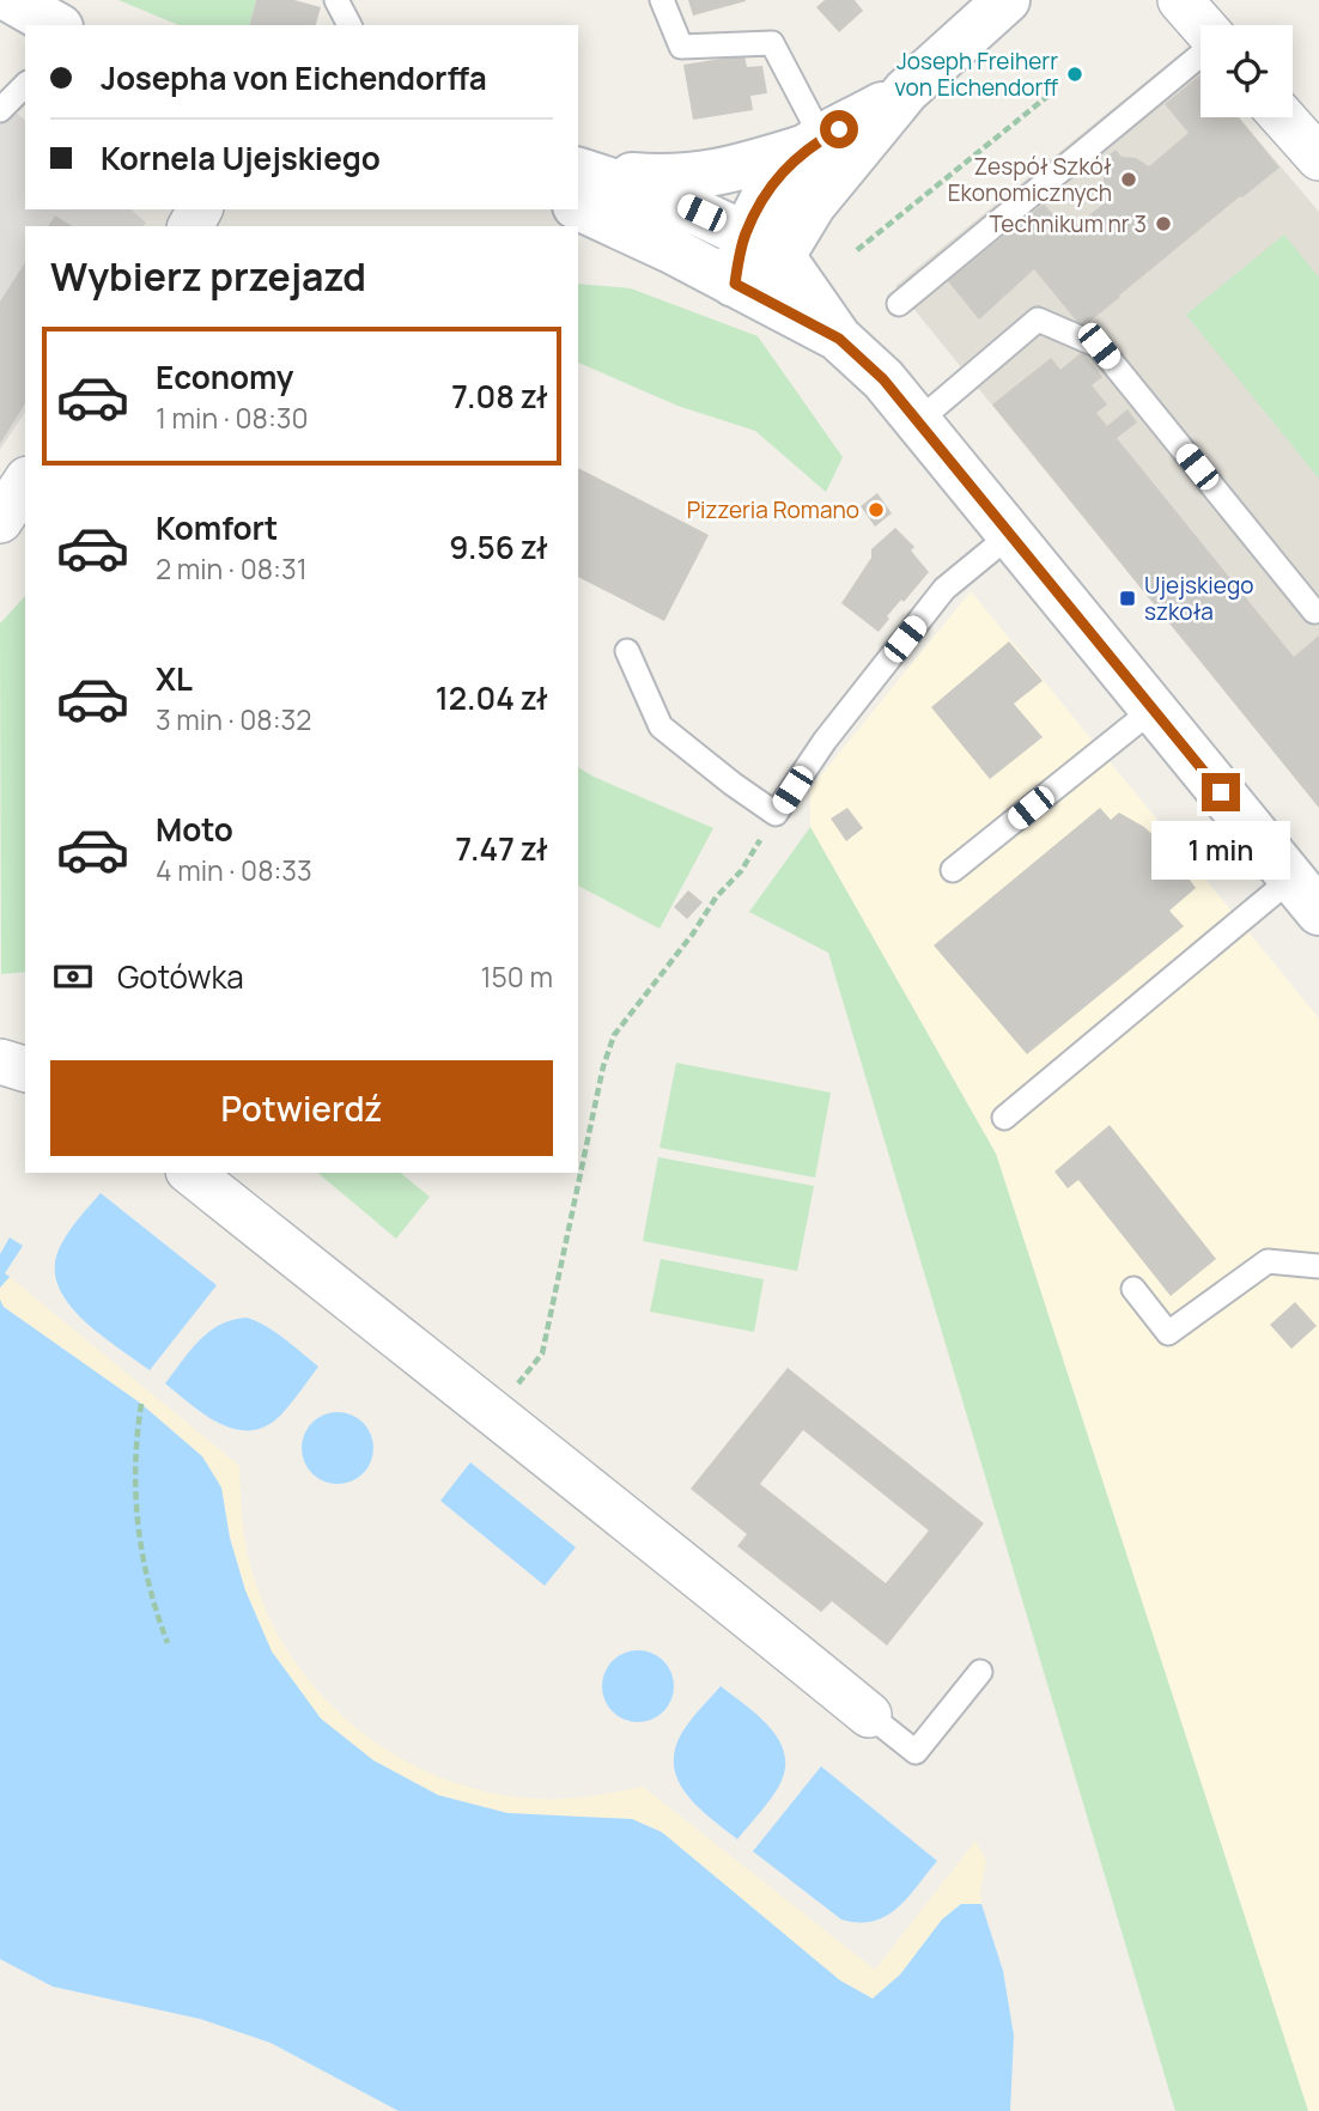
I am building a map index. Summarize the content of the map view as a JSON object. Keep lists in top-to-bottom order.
{
  "places": {
    "other": [
      "Joseph Freiherr von Eichendorff",
      "Zespół Szkół Ekonomicznych",
      "Technikum nr 3",
      "Pizzeria Romano"
    ],
    "transit": ["Ujejskiego szkoła"]
  },
  "page": {
    "banner": ["Josepha von Eichendorffa", "Kornela Ujejskiego"],
    "heading": "Wybierz przejazd",
    "list": [
      {
        "name": "Economy",
        "note": "1 min · 08:30",
        "value": "7.08 zł"
      },
      {
        "name": "Komfort",
        "note": "2 min · 08:31",
        "value": "9.56 zł"
      },
      {
        "name": "XL",
        "note": "3 min · 08:32",
        "value": "12.04 zł"
      },
      {
        "name": "Moto",
        "note": "4 min · 08:33",
        "value": "7.47 zł"
      }
    ],
    "bubble": "1 min",
    "pay": ["Gotówka", "150 m"],
    "buttons": "Potwierdź"
  }
}
